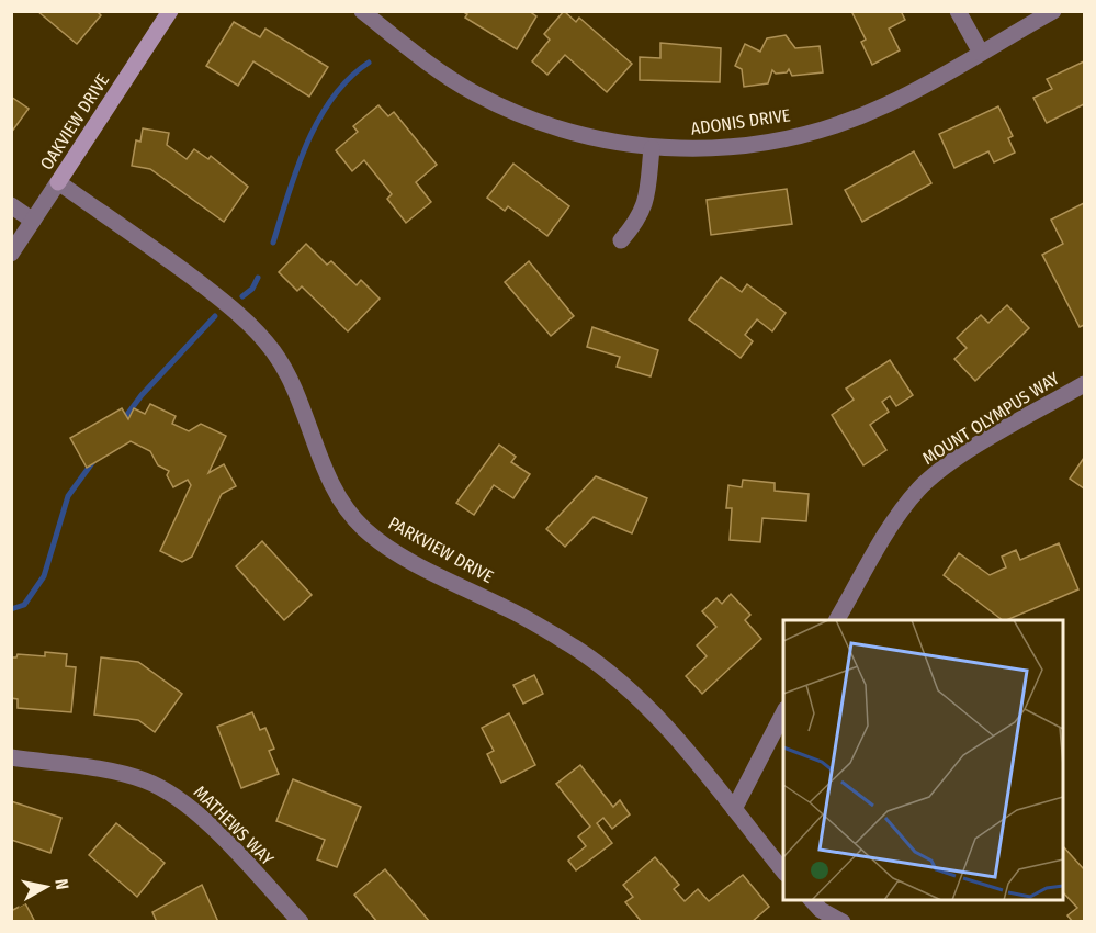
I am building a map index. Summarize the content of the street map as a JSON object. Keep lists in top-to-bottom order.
{
  "streets": {
    "street": [
      "OAKVIEW DRIVE",
      "ADONIS DRIVE",
      "MOUNT OLYMPUS WAY",
      "PARKVIEW DRIVE",
      "MATHEWS WAY"
    ]
  },
  "crossings": [
    ["OAKVIEW DRIVE", "PARKVIEW DRIVE"]
  ],
  "north": "right"
}
